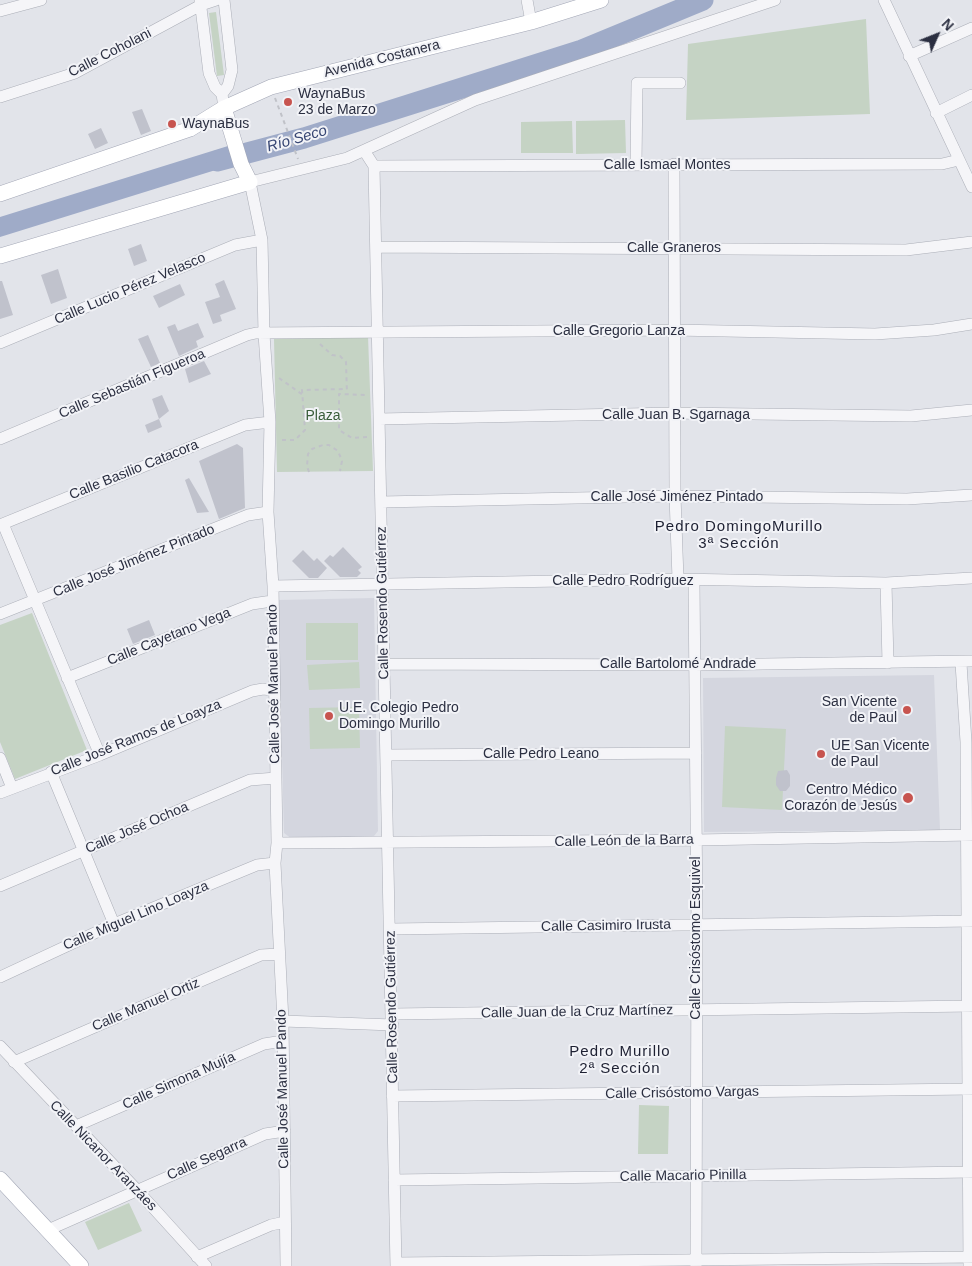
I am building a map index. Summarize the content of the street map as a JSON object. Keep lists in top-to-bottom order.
{
  "streets": {
    "main road": ["Avenida Costanera", "Calle José Manuel Pando"],
    "street": [
      "Calle Coholani",
      "Calle Ismael Montes",
      "Calle Graneros",
      "Calle Lucio Pérez Velasco",
      "Calle Gregorio Lanza",
      "Calle Sebastián Figueroa",
      "Calle Juan B. Sgarnaga",
      "Calle Basilio Catacora",
      "Calle José Jiménez Pintado",
      "Calle Pedro Rodríguez",
      "Calle Rosendo Gutiérrez",
      "Calle Cayetano Vega",
      "Calle Bartolomé Andrade",
      "Calle José Ramos de Loayza",
      "Calle Pedro Leano",
      "Calle José Ochoa",
      "Calle León de la Barra",
      "Calle Miguel Lino Loayza",
      "Calle Casimiro Irusta",
      "Calle Crisóstomo Esquivel",
      "Calle Manuel Ortiz",
      "Calle Juan de la Cruz Martínez",
      "Calle Simona Mujía",
      "Calle Crisóstomo Vargas",
      "Calle Nicanor Aranzáes",
      "Calle Segarra",
      "Calle Macario Pinilla"
    ]
  },
  "crossings": [
    ["Avenida Costanera", "Calle José Manuel Pando"],
    ["Calle Ismael Montes", "Calle Rosendo Gutiérrez"],
    ["Calle Graneros", "Calle Rosendo Gutiérrez"],
    ["Calle Lucio Pérez Velasco", "Calle José Manuel Pando"],
    ["Calle Gregorio Lanza", "Calle Sebastián Figueroa"],
    ["Calle Gregorio Lanza", "Calle Rosendo Gutiérrez"],
    ["Calle Gregorio Lanza", "Calle José Manuel Pando"],
    ["Calle Sebastián Figueroa", "Calle José Manuel Pando"],
    ["Calle Juan B. Sgarnaga", "Calle Rosendo Gutiérrez"],
    ["Calle Basilio Catacora", "Calle José Manuel Pando"],
    ["Calle José Jiménez Pintado", "Calle Rosendo Gutiérrez"],
    ["Calle José Jiménez Pintado", "Calle José Manuel Pando"],
    ["Calle Pedro Rodríguez", "Calle Rosendo Gutiérrez"],
    ["Calle Pedro Rodríguez", "Calle José Manuel Pando"],
    ["Calle Pedro Rodríguez", "Calle Crisóstomo Esquivel"],
    ["Calle Rosendo Gutiérrez", "Calle Bartolomé Andrade"],
    ["Calle Rosendo Gutiérrez", "Calle Pedro Leano"],
    ["Calle Rosendo Gutiérrez", "Calle León de la Barra"],
    ["Calle Rosendo Gutiérrez", "Calle Casimiro Irusta"],
    ["Calle Rosendo Gutiérrez", "Calle Juan de la Cruz Martínez"],
    ["Calle Rosendo Gutiérrez", "Calle Crisóstomo Vargas"],
    ["Calle Rosendo Gutiérrez", "Calle Macario Pinilla"],
    ["Calle Cayetano Vega", "Calle José Manuel Pando"],
    ["Calle Bartolomé Andrade", "Calle Crisóstomo Esquivel"],
    ["Calle José Manuel Pando", "Calle José Ramos de Loayza"],
    ["Calle José Manuel Pando", "Calle José Ochoa"],
    ["Calle José Manuel Pando", "Calle León de la Barra"],
    ["Calle José Manuel Pando", "Calle Miguel Lino Loayza"],
    ["Calle José Manuel Pando", "Calle Manuel Ortiz"],
    ["Calle José Manuel Pando", "Calle Juan de la Cruz Martínez"],
    ["Calle José Manuel Pando", "Calle Simona Mujía"],
    ["Calle José Manuel Pando", "Calle Segarra"],
    ["Calle Pedro Leano", "Calle Crisóstomo Esquivel"],
    ["Calle León de la Barra", "Calle Crisóstomo Esquivel"],
    ["Calle Casimiro Irusta", "Calle Crisóstomo Esquivel"],
    ["Calle Crisóstomo Esquivel", "Calle Juan de la Cruz Martínez"],
    ["Calle Crisóstomo Esquivel", "Calle Crisóstomo Vargas"],
    ["Calle Crisóstomo Esquivel", "Calle Macario Pinilla"],
    ["Calle Manuel Ortiz", "Calle Nicanor Aranzáes"],
    ["Calle Simona Mujía", "Calle Nicanor Aranzáes"],
    ["Calle Nicanor Aranzáes", "Calle Segarra"]
  ],
  "districts": ["Pedro DomingoMurillo 3ª Sección", "Pedro Murillo 2ª Sección"],
  "water": ["Río Seco"],
  "parks": ["Plaza"],
  "places": [
    "WaynaBus 23 de Marzo",
    "WaynaBus",
    "San Vicente de Paul",
    "U.E. Colegio Pedro Domingo Murillo",
    "UE San Vicente de Paul",
    "Centro Médico Corazón de Jesús"
  ],
  "north": "top right"
}
